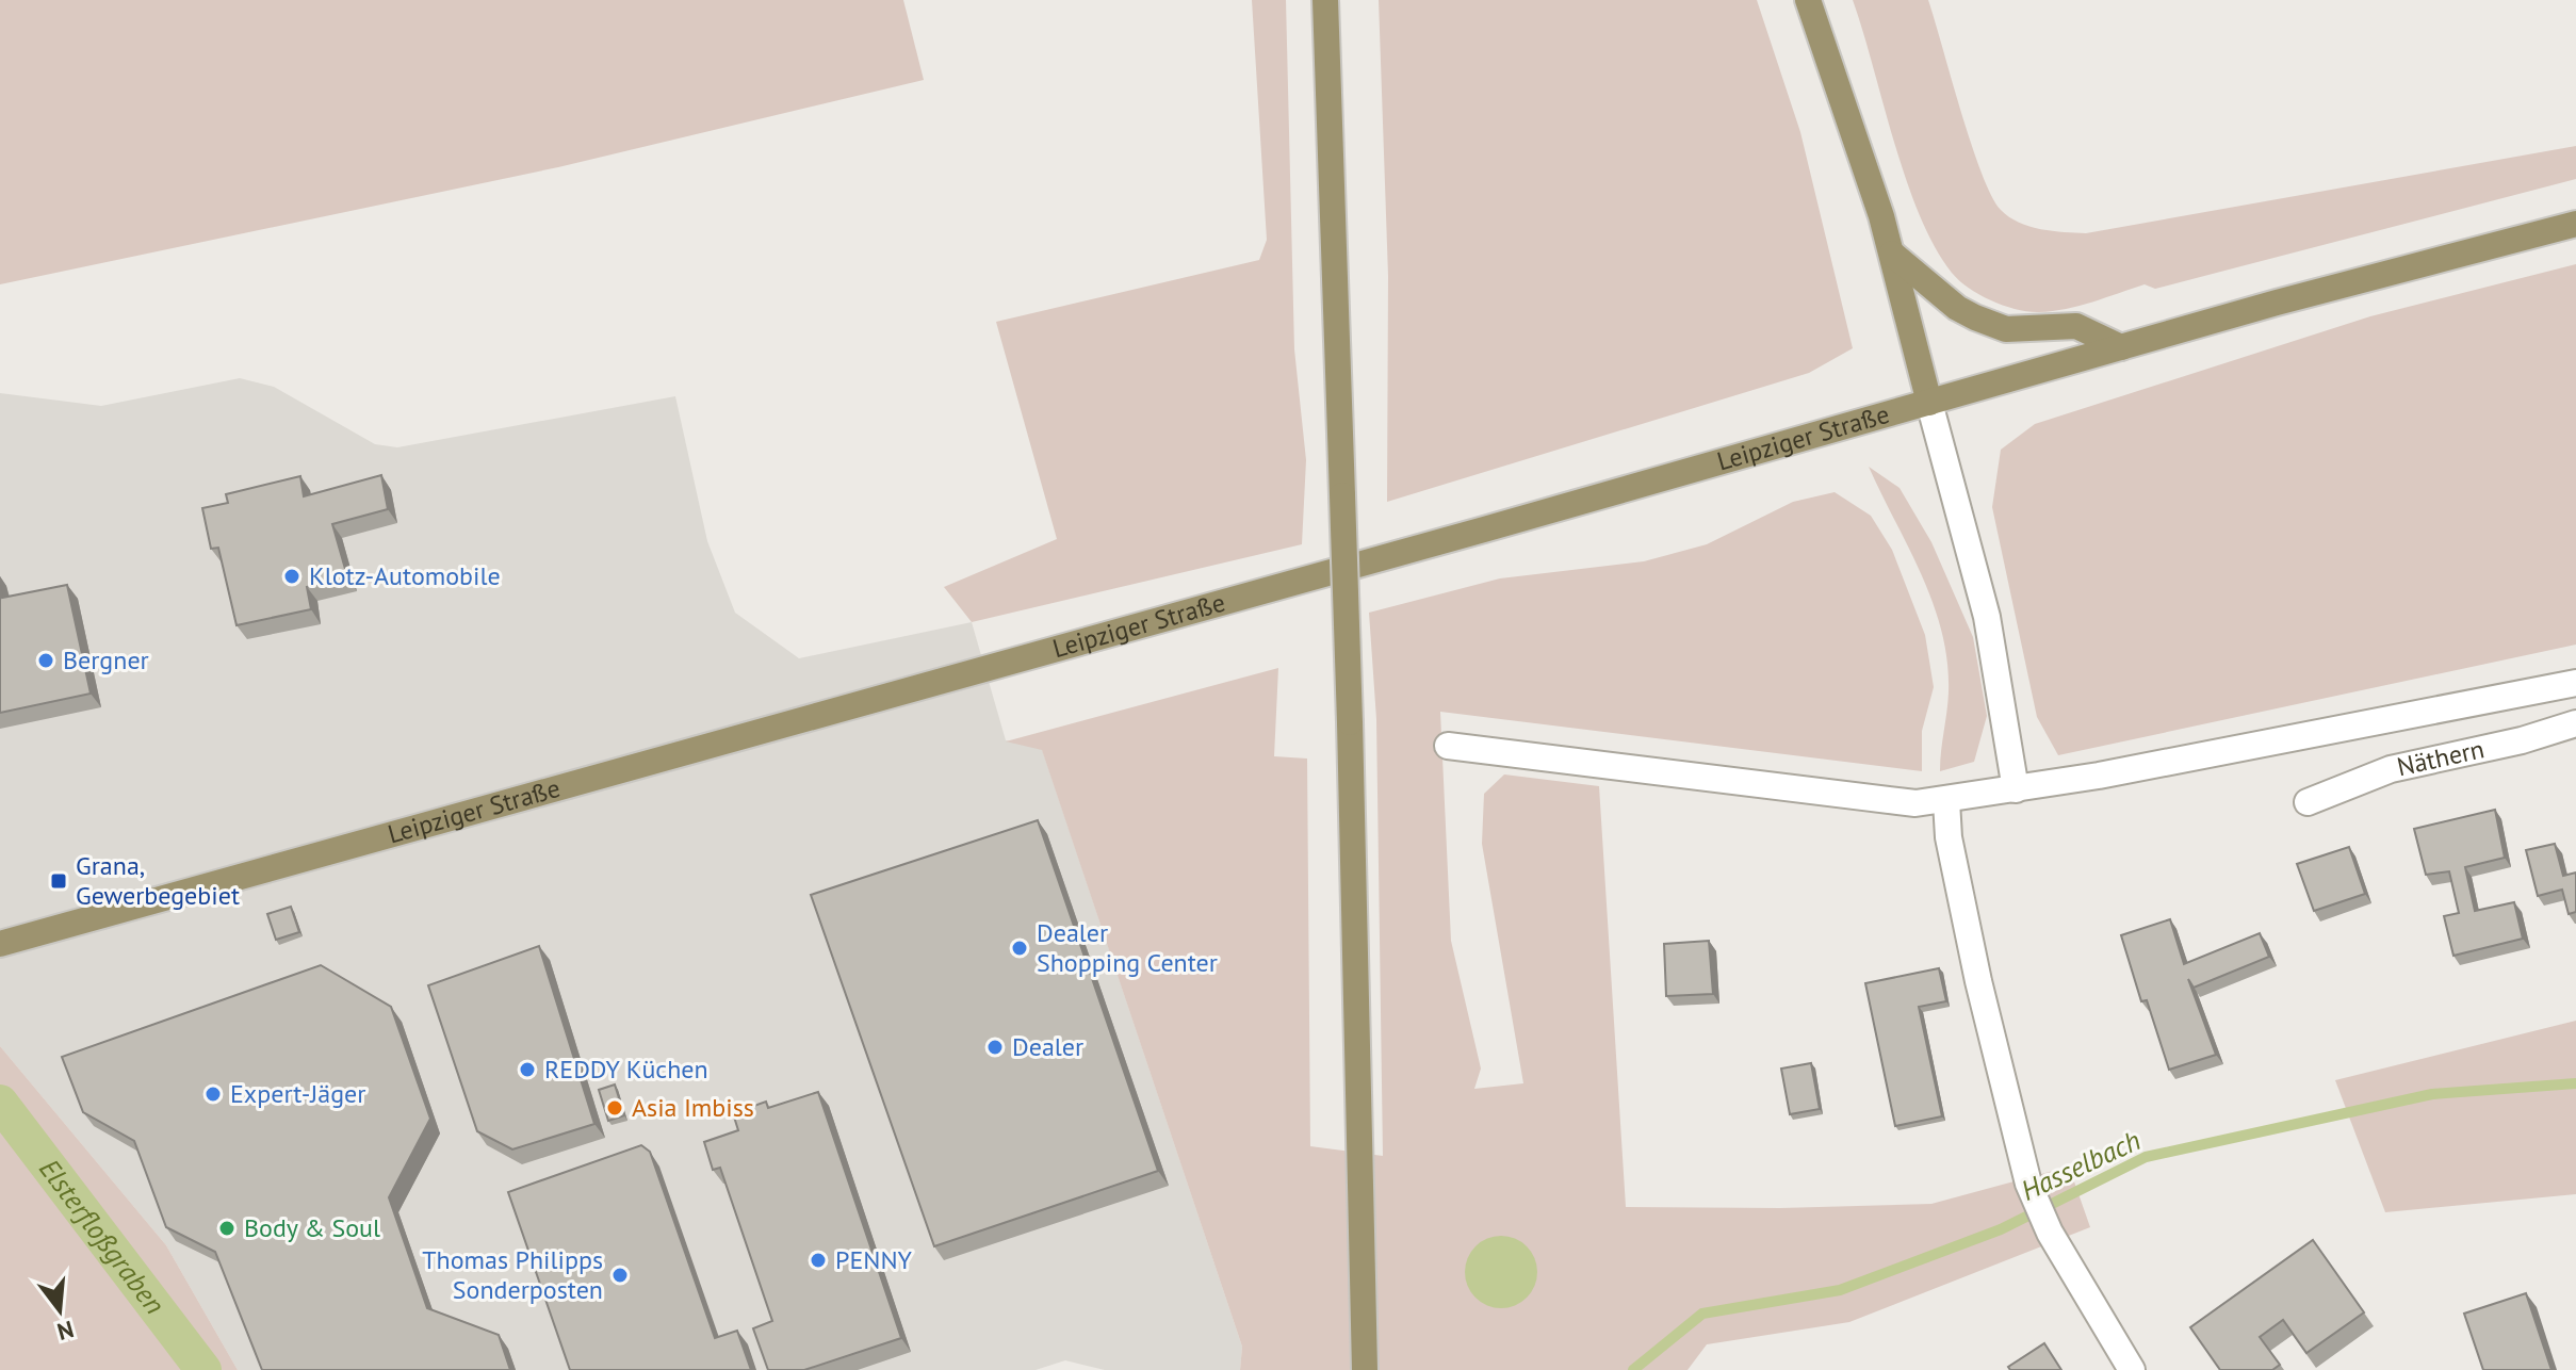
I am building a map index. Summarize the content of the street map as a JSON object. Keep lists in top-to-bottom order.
{
  "streets": {
    "main road": ["Leipziger Straße"],
    "street": ["Näthern"]
  },
  "water": ["Hasselbach", "Elsterfloßgraben"],
  "places": {
    "other": [
      "Klotz-Automobile",
      "Bergner",
      "Dealer Shopping Center",
      "Dealer",
      "REDDY Küchen",
      "Expert-Jäger",
      "Asia Imbiss",
      "Body & Soul",
      "PENNY",
      "Thomas Philipps Sonderposten"
    ],
    "transit": ["Grana, Gewerbegebiet"]
  },
  "north": "bottom"
}
